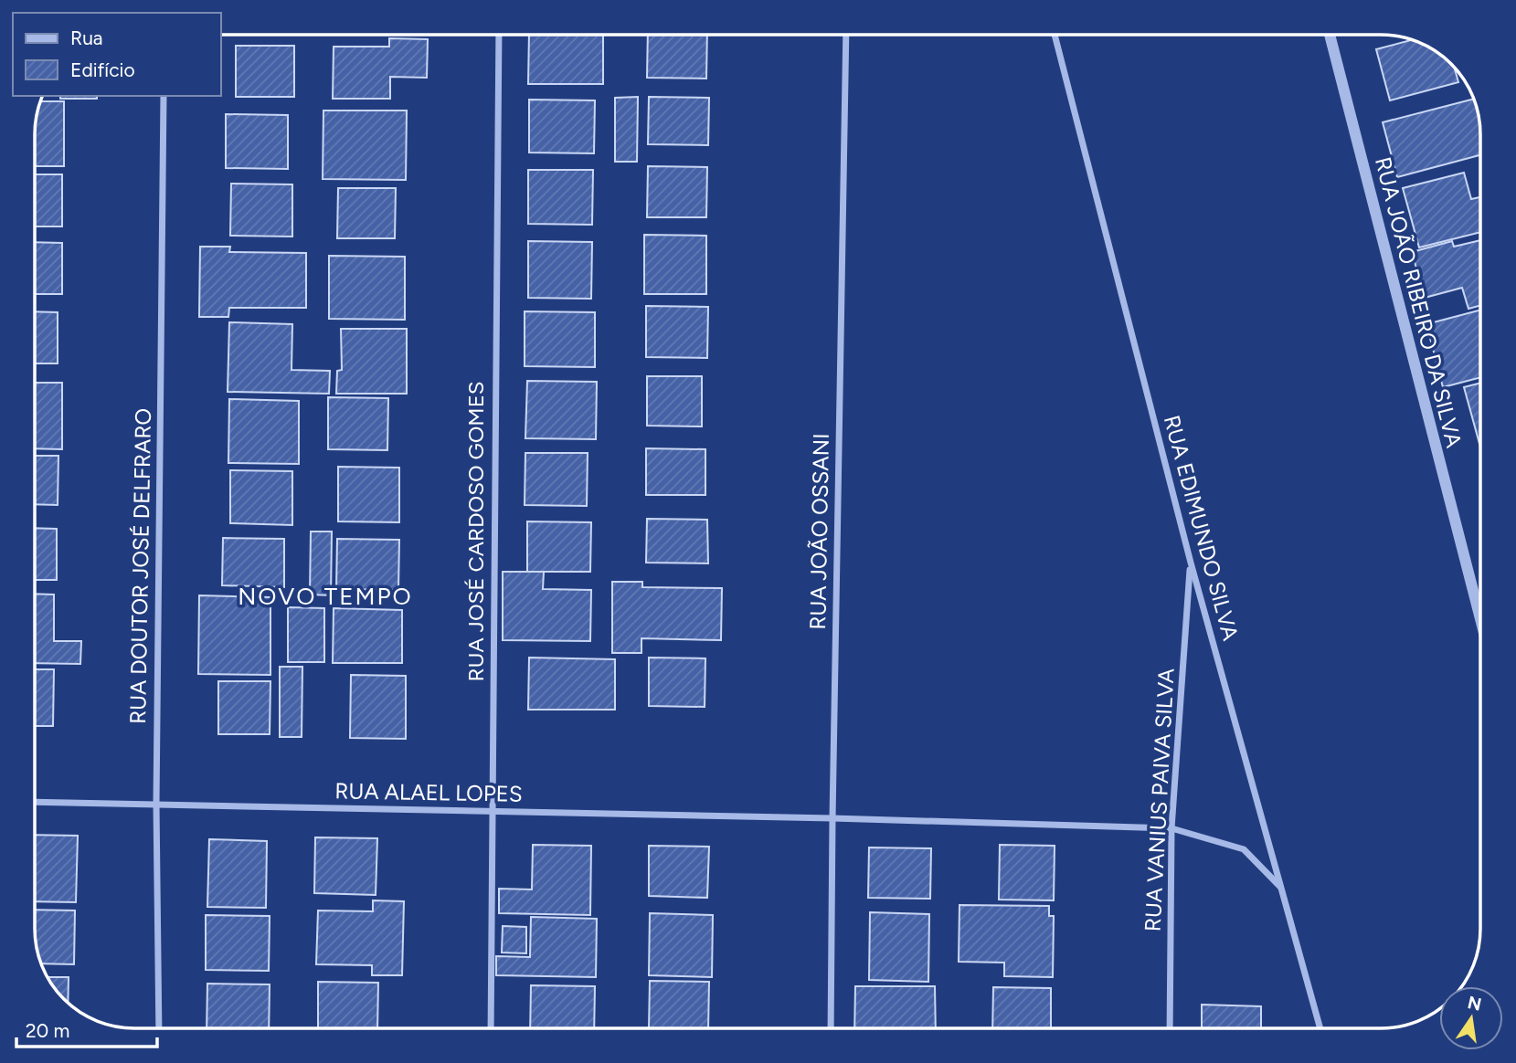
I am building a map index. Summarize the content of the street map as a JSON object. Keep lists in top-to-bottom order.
{
  "streets": {
    "street": [
      "RUA JOÃO RIBEIRO DA SILVA",
      "RUA EDIMUNDO SILVA",
      "RUA JOSÉ CARDOSO GOMES",
      "RUA JOÃO OSSANI",
      "RUA DOUTOR JOSÉ DELFRARO",
      "RUA ALAEL LOPES",
      "RUA VANIUS PAIVA SILVA"
    ]
  },
  "crossings": [
    ["RUA EDIMUNDO SILVA", "RUA ALAEL LOPES"],
    ["RUA EDIMUNDO SILVA", "RUA VANIUS PAIVA SILVA"],
    ["RUA JOSÉ CARDOSO GOMES", "RUA ALAEL LOPES"],
    ["RUA JOÃO OSSANI", "RUA ALAEL LOPES"],
    ["RUA DOUTOR JOSÉ DELFRARO", "RUA ALAEL LOPES"],
    ["RUA ALAEL LOPES", "RUA VANIUS PAIVA SILVA"]
  ],
  "districts": ["NOVO TEMPO"],
  "legend": ["Rua", "Edifício"],
  "scale_bar": "20 m",
  "north": "top"
}
